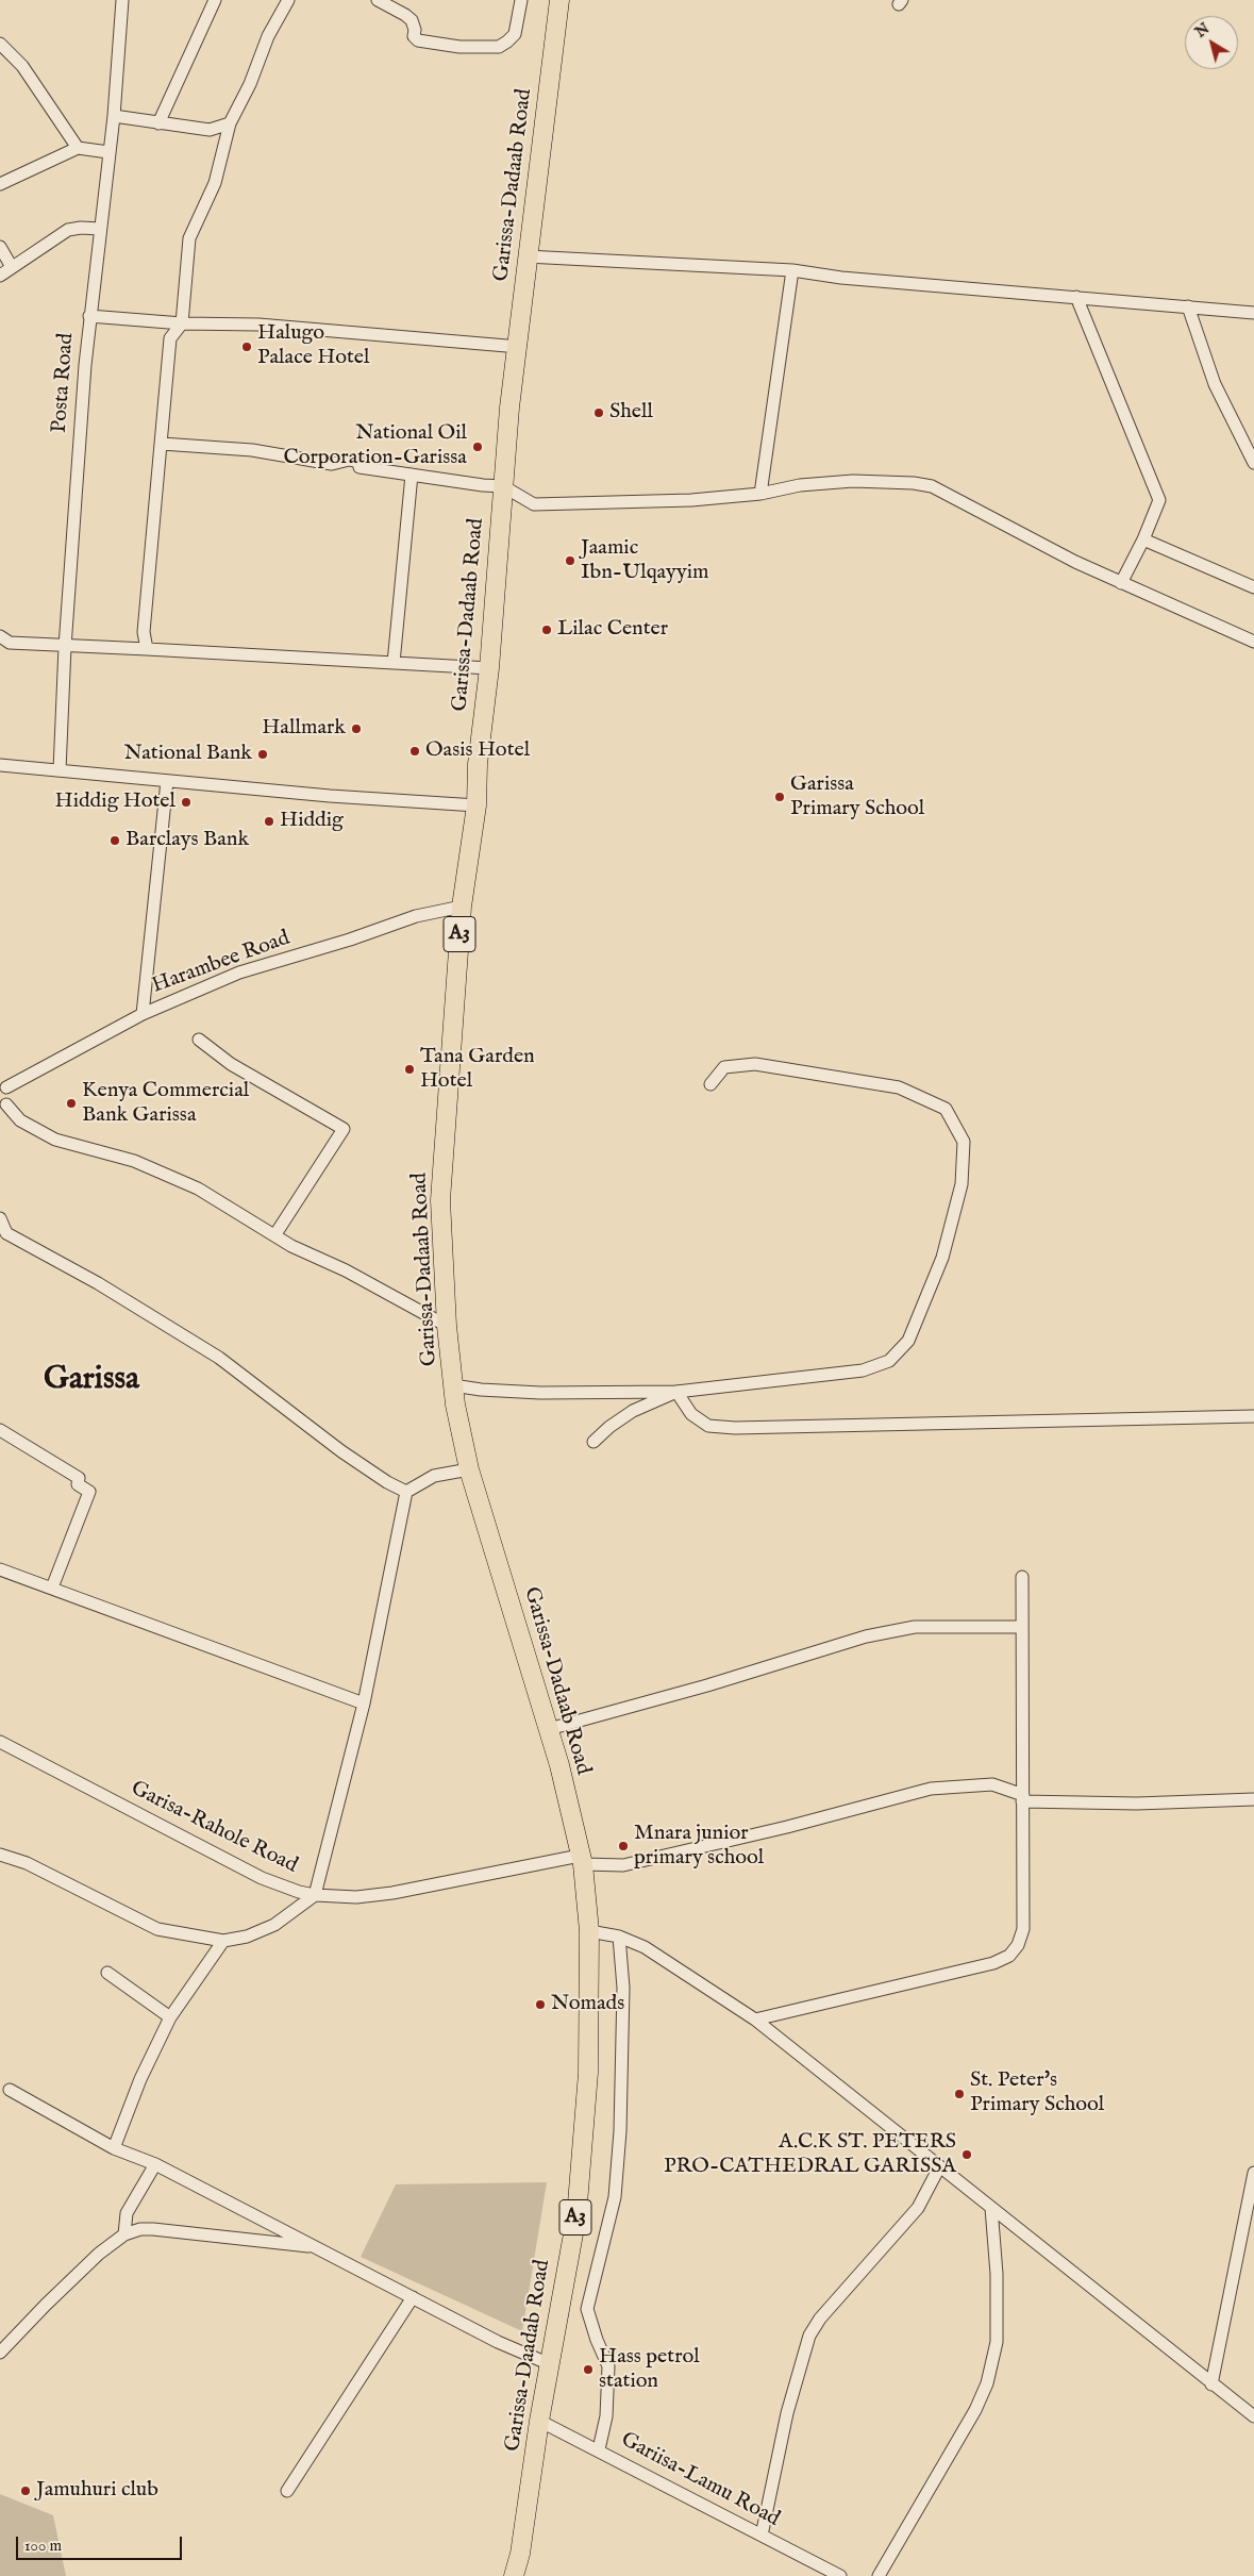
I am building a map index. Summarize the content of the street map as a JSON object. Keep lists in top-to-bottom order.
{
  "streets": {
    "highway": ["Garissa-Dadaab Road", "A3", "Garissa-Daadab Road"],
    "street": [
      "Posta Road",
      "Harambee Road",
      "Garisa-Rahole Road",
      "Gariisa-Lamu Road"
    ]
  },
  "crossings": [
    ["Garissa-Dadaab Road", "Harambee Road"],
    ["Garissa-Dadaab Road", "Garisa-Rahole Road"],
    ["Garissa-Dadaab Road", "Garissa-Daadab Road"],
    ["Garisa-Rahole Road", "Garissa-Daadab Road"],
    ["Garissa-Daadab Road", "Gariisa-Lamu Road"]
  ],
  "districts": ["Garissa"],
  "places": [
    "Halugo Palace Hotel",
    "Shell",
    "National Oil Corporation-Garissa",
    "Jaamic Ibn-Ulqayyim",
    "Lilac Center",
    "Hallmark",
    "Oasis Hotel",
    "National Bank",
    "Garissa Primary School",
    "Hiddig Hotel",
    "Hiddig",
    "Barclays Bank",
    "Tana Garden Hotel",
    "Kenya Commercial Bank Garissa",
    "Mnara junior primary school",
    "Nomads",
    "St. Peter's Primary School",
    "A.C.K ST. PETERS PRO-CATHEDRAL GARISSA",
    "Hass petrol station",
    "Jamuhuri club"
  ],
  "scale_bar": "100 m",
  "north": "top left"
}
